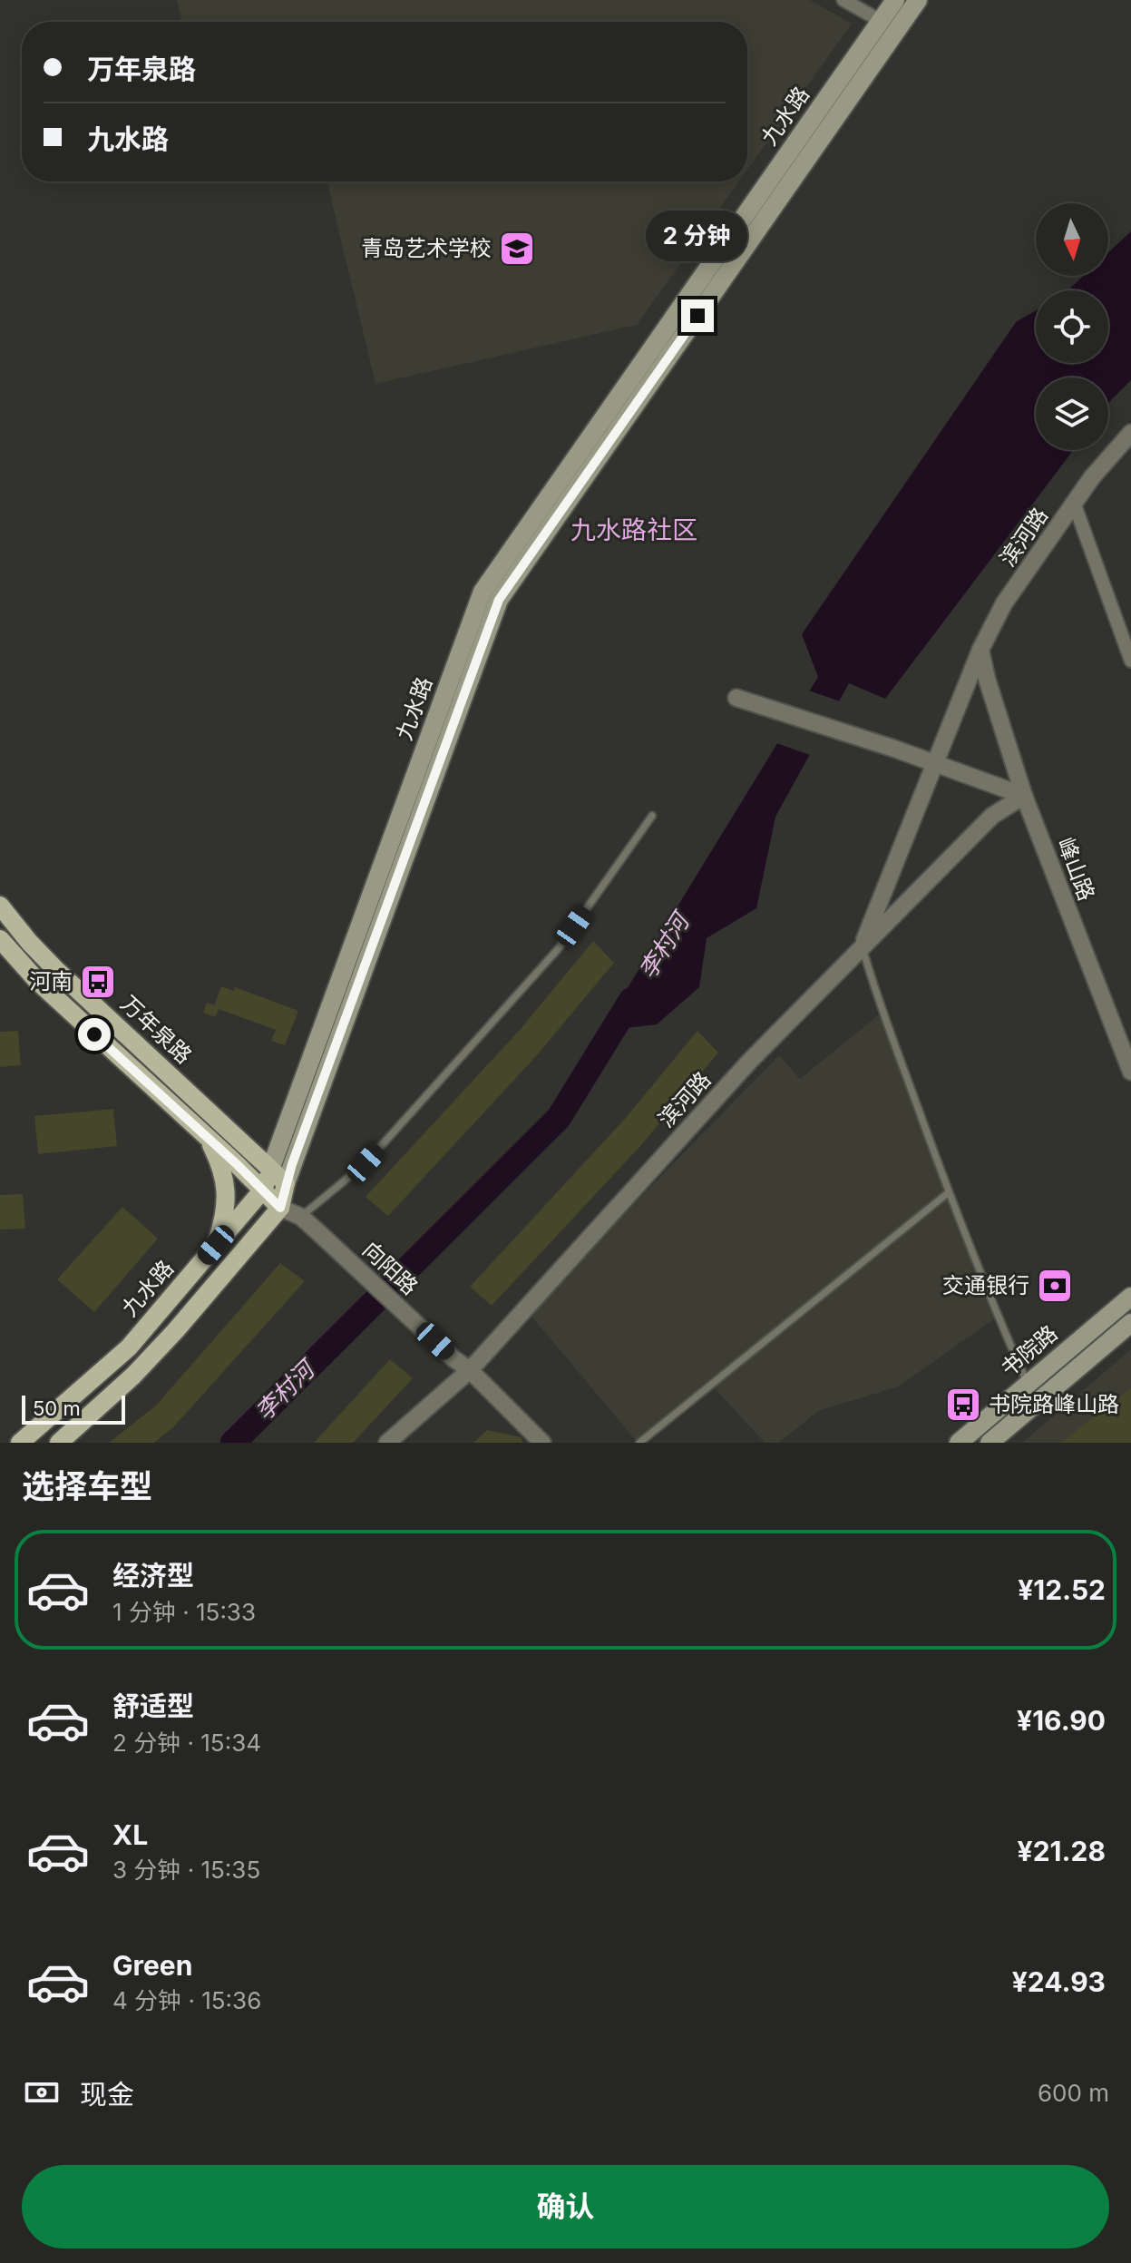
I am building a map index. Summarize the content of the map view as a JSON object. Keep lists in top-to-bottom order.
{
  "streets": {
    "main road": ["九水路", "万年泉路", "书院路"],
    "street": ["滨河路", "峰山路", "向阳路"]
  },
  "crossings": [
    ["九水路", "万年泉路"],
    ["九水路", "向阳路"],
    ["滨河路", "峰山路"],
    ["滨河路", "向阳路"],
    ["万年泉路", "向阳路"]
  ],
  "districts": ["九水路社区"],
  "water": ["李村河"],
  "places": {
    "school or university": ["青岛艺术学校"],
    "bus stop": ["河南", "书院路峰山路"],
    "bank": ["交通银行"]
  },
  "scale_bar": "50 m",
  "north": "bottom",
  "page": {
    "banner": ["万年泉路", "九水路"],
    "bubble": "2 分钟",
    "scale": "50 m",
    "heading": "选择车型",
    "list": [
      {
        "name": "经济型",
        "note": "1 分钟 · 15:33",
        "value": "¥12.52"
      },
      {
        "name": "舒适型",
        "note": "2 分钟 · 15:34",
        "value": "¥16.90"
      },
      {
        "name": "XL",
        "note": "3 分钟 · 15:35",
        "value": "¥21.28"
      },
      {
        "name": "Green",
        "note": "4 分钟 · 15:36",
        "value": "¥24.93"
      }
    ],
    "pay": ["现金", "600 m"],
    "buttons": "确认"
  }
}
